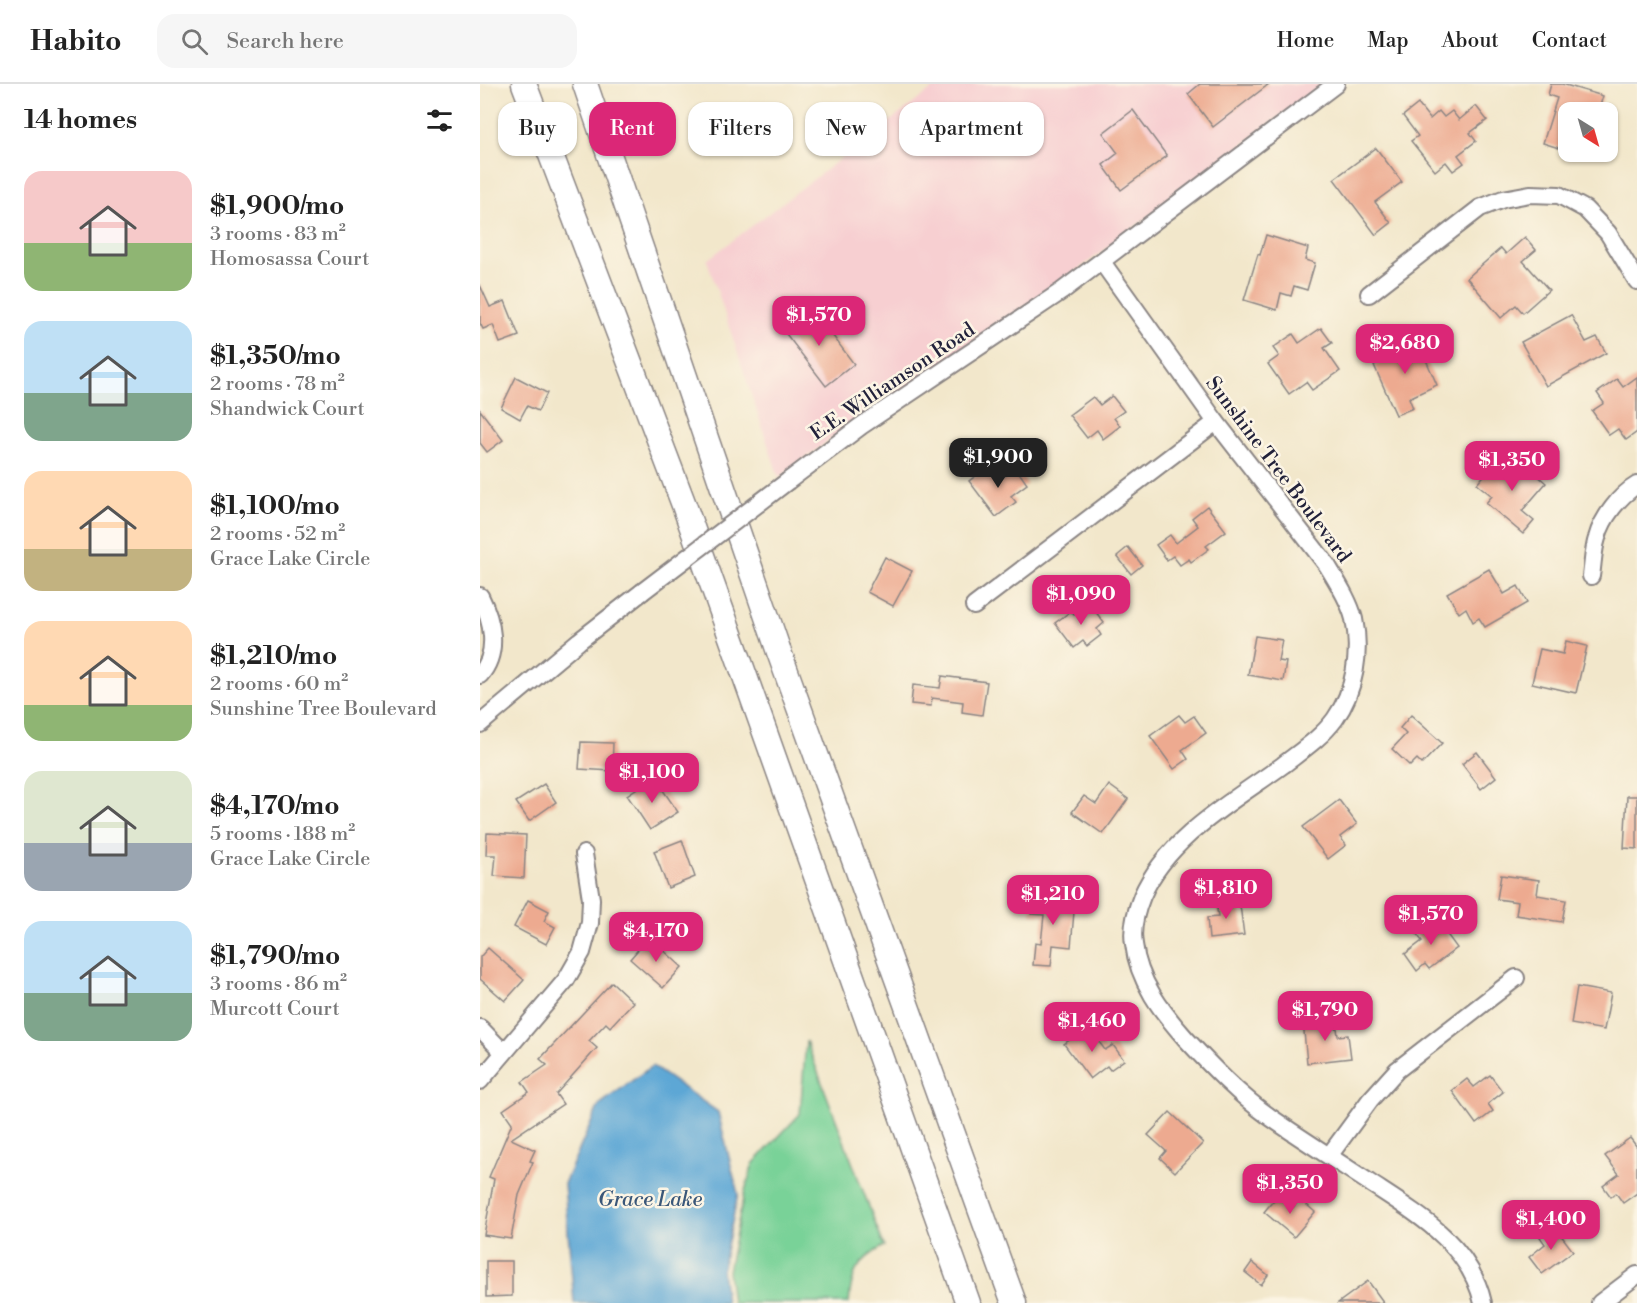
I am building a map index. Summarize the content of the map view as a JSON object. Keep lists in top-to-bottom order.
{
  "streets": {
    "street": ["E.E. Williamson Road", "Sunshine Tree Boulevard"]
  },
  "crossings": [
    ["E.E. Williamson Road", "Sunshine Tree Boulevard"]
  ],
  "water": ["Grace Lake"],
  "north": "bottom right",
  "page": {
    "header": "Habito",
    "search": "Search here",
    "nav": [
      "Home",
      "Map",
      "About",
      "Contact"
    ],
    "heading": "14 homes",
    "chip": [
      "Buy",
      "Rent",
      "Filters",
      "New",
      "Apartment"
    ],
    "list": [
      {
        "name": "$1,900/mo",
        "note": "3 rooms · 83 m² · Homosassa Court"
      },
      {
        "name": "$1,350/mo",
        "note": "2 rooms · 78 m² · Shandwick Court"
      },
      {
        "name": "$1,100/mo",
        "note": "2 rooms · 52 m² · Grace Lake Circle"
      },
      {
        "name": "$1,210/mo",
        "note": "2 rooms · 60 m² · Sunshine Tree Boulevard"
      },
      {
        "name": "$4,170/mo",
        "note": "5 rooms · 188 m² · Grace Lake Circle"
      },
      {
        "name": "$1,790/mo",
        "note": "3 rooms · 86 m² · Murcott Court"
      }
    ],
    "price": [
      "$1,570",
      "$2,680",
      "$1,900",
      "$1,350",
      "$1,090",
      "$1,100",
      "$1,810",
      "$1,210",
      "$1,570",
      "$4,170",
      "$1,790",
      "$1,460",
      "$1,350",
      "$1,400"
    ]
  }
}
